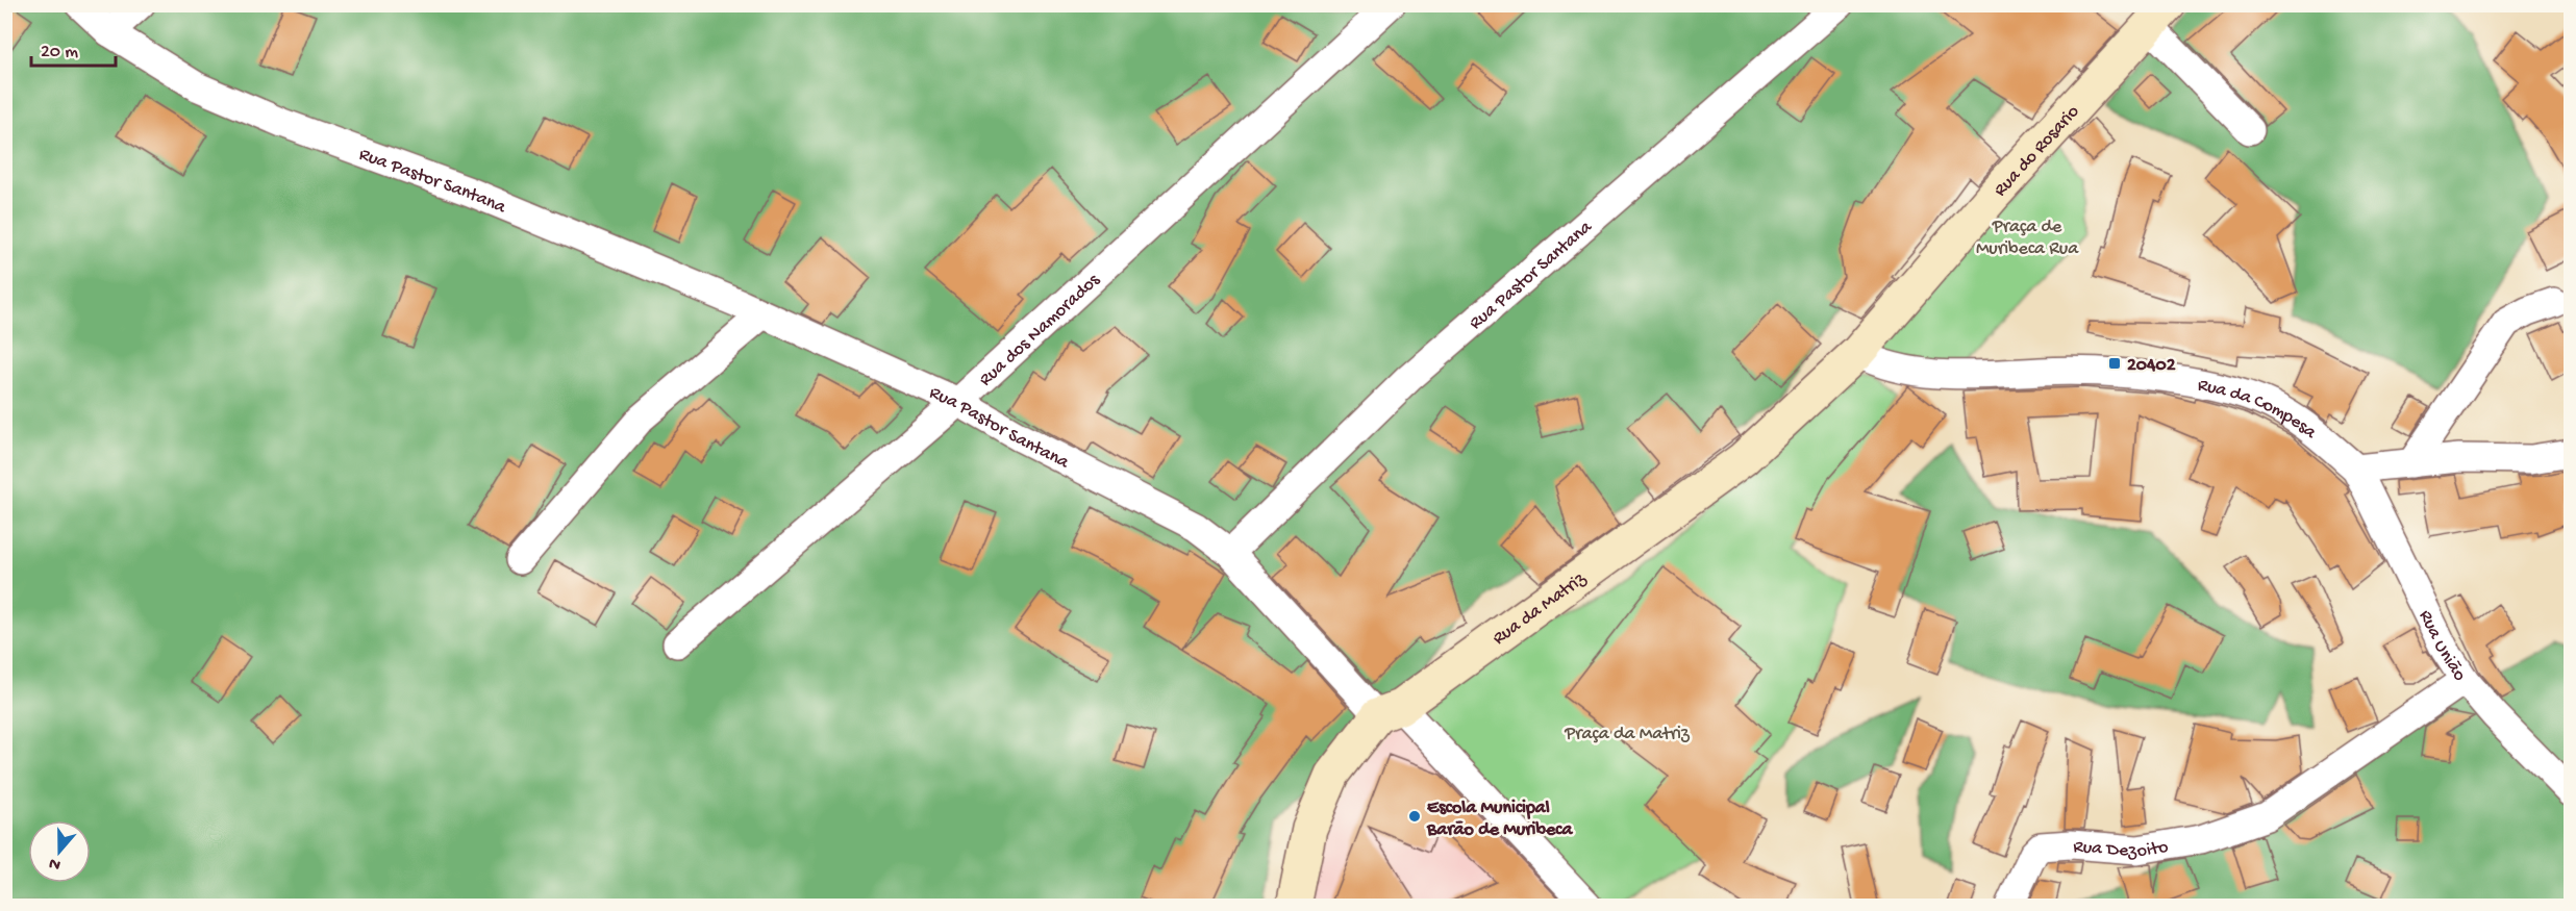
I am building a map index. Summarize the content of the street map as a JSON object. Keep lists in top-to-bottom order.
{
  "streets": {
    "street": [
      "Rua do Rosario",
      "Rua Pastor Santana",
      "Rua dos Namorados",
      "Rua da Compesa",
      "Rua da Matriz",
      "Rua União",
      "Rua Dezoito"
    ]
  },
  "crossings": [
    ["Rua do Rosario", "Rua da Compesa"],
    ["Rua do Rosario", "Rua da Matriz"],
    ["Rua Pastor Santana", "Rua dos Namorados"],
    ["Rua Pastor Santana", "Rua da Matriz"],
    ["Rua da Compesa", "Rua da Matriz"],
    ["Rua da Compesa", "Rua União"],
    ["Rua União", "Rua Dezoito"]
  ],
  "parks": ["Praça de Muribeca Rua", "Praça da Matriz"],
  "places": {
    "transit": ["20402"],
    "other": ["Escola Municipal Barão de Muribeca"]
  },
  "scale_bar": "20 m",
  "north": "bottom"
}
